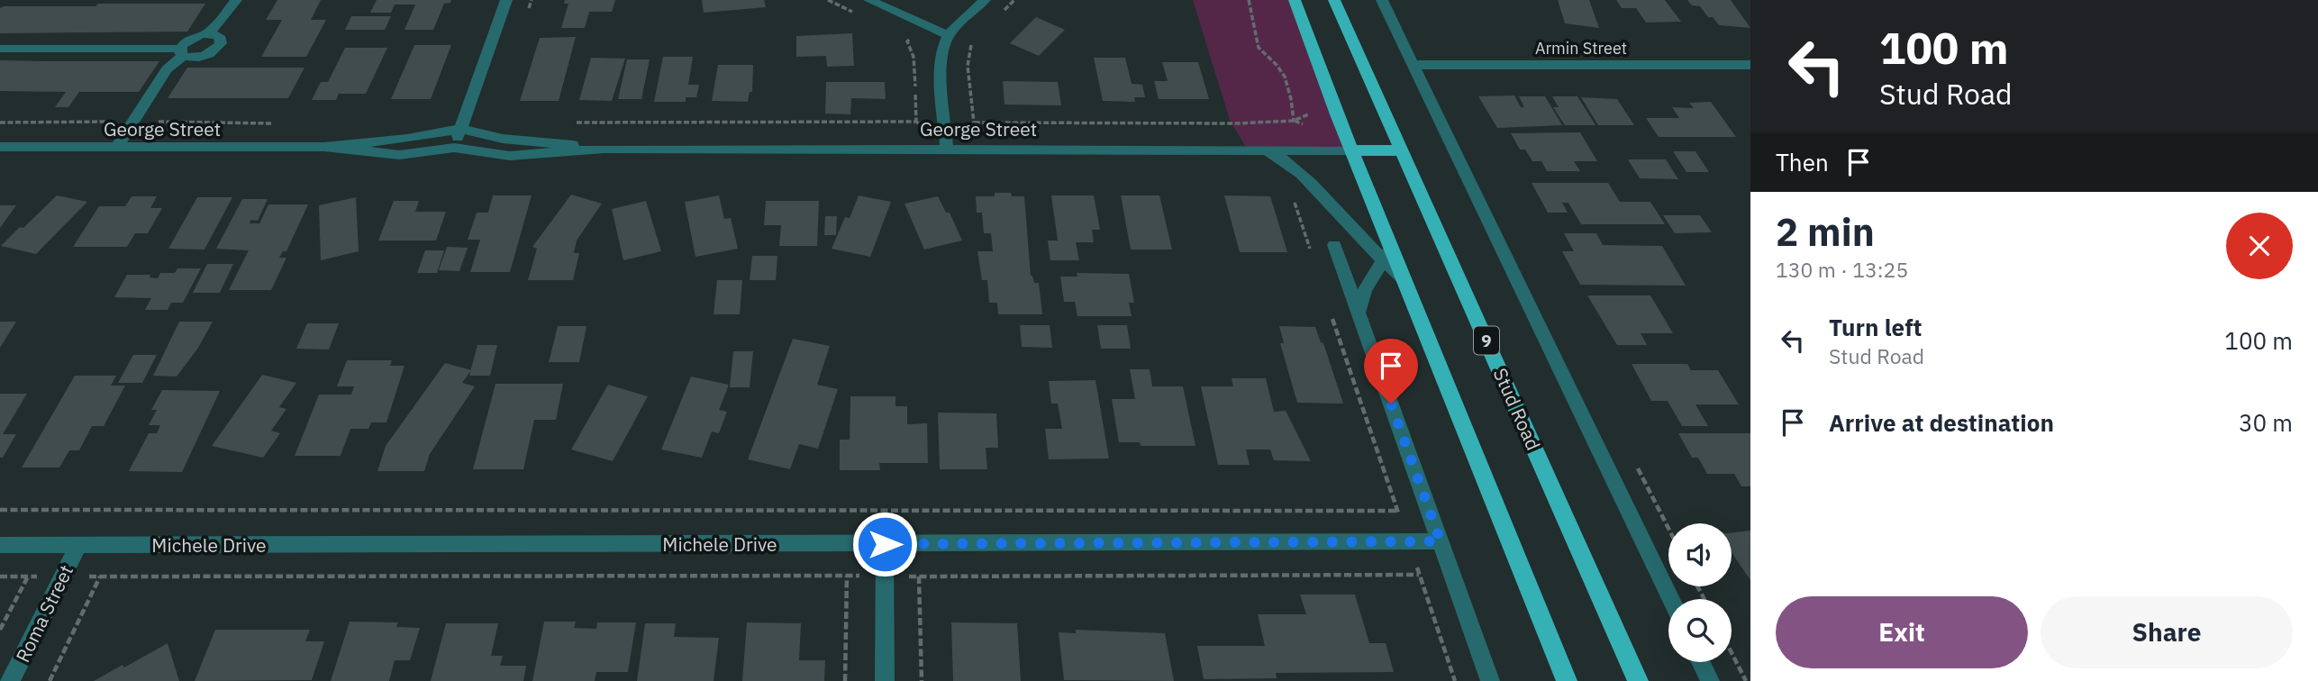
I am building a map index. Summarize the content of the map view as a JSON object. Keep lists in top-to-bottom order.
{
  "streets": {
    "highway": ["9", "Stud Road"],
    "street": [
      "Armin Street",
      "George Street",
      "Michele Drive",
      "Roma Street"
    ]
  },
  "crossings": [
    ["Michele Drive", "Roma Street"]
  ],
  "page": {
    "turn": ["100 m", "Stud Road"],
    "then": "Then",
    "heading": ["2 min", "130 m · 13:25"],
    "list": [
      {
        "name": "Turn left",
        "note": "Stud Road",
        "value": "100 m"
      },
      {
        "name": "Arrive at destination",
        "value": "30 m"
      }
    ],
    "buttons": ["Exit", "Share"]
  }
}
